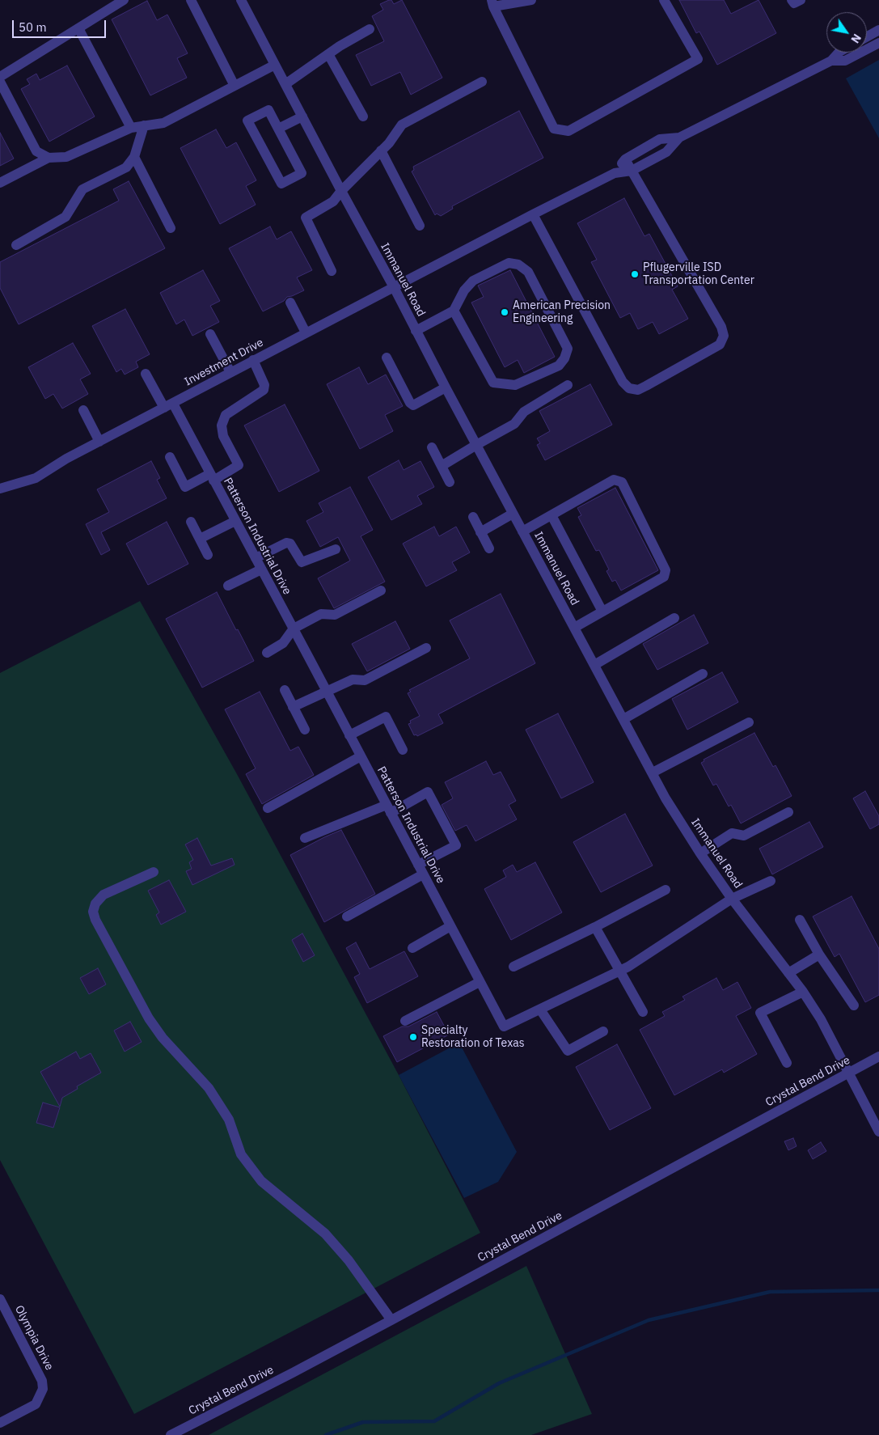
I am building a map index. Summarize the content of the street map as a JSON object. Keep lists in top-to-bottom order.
{
  "streets": {
    "street": [
      "Immanuel Road",
      "Investment Drive",
      "Patterson Industrial Drive",
      "Crystal Bend Drive",
      "Olympia Drive"
    ]
  },
  "crossings": [
    ["Immanuel Road", "Investment Drive"],
    ["Immanuel Road", "Patterson Industrial Drive"],
    ["Immanuel Road", "Crystal Bend Drive"],
    ["Investment Drive", "Patterson Industrial Drive"]
  ],
  "places": ["Pflugerville ISD Transportation Center", "American Precision Engineering", "Specialty Restoration of Texas"],
  "scale_bar": "50 m",
  "north": "bottom right"
}
